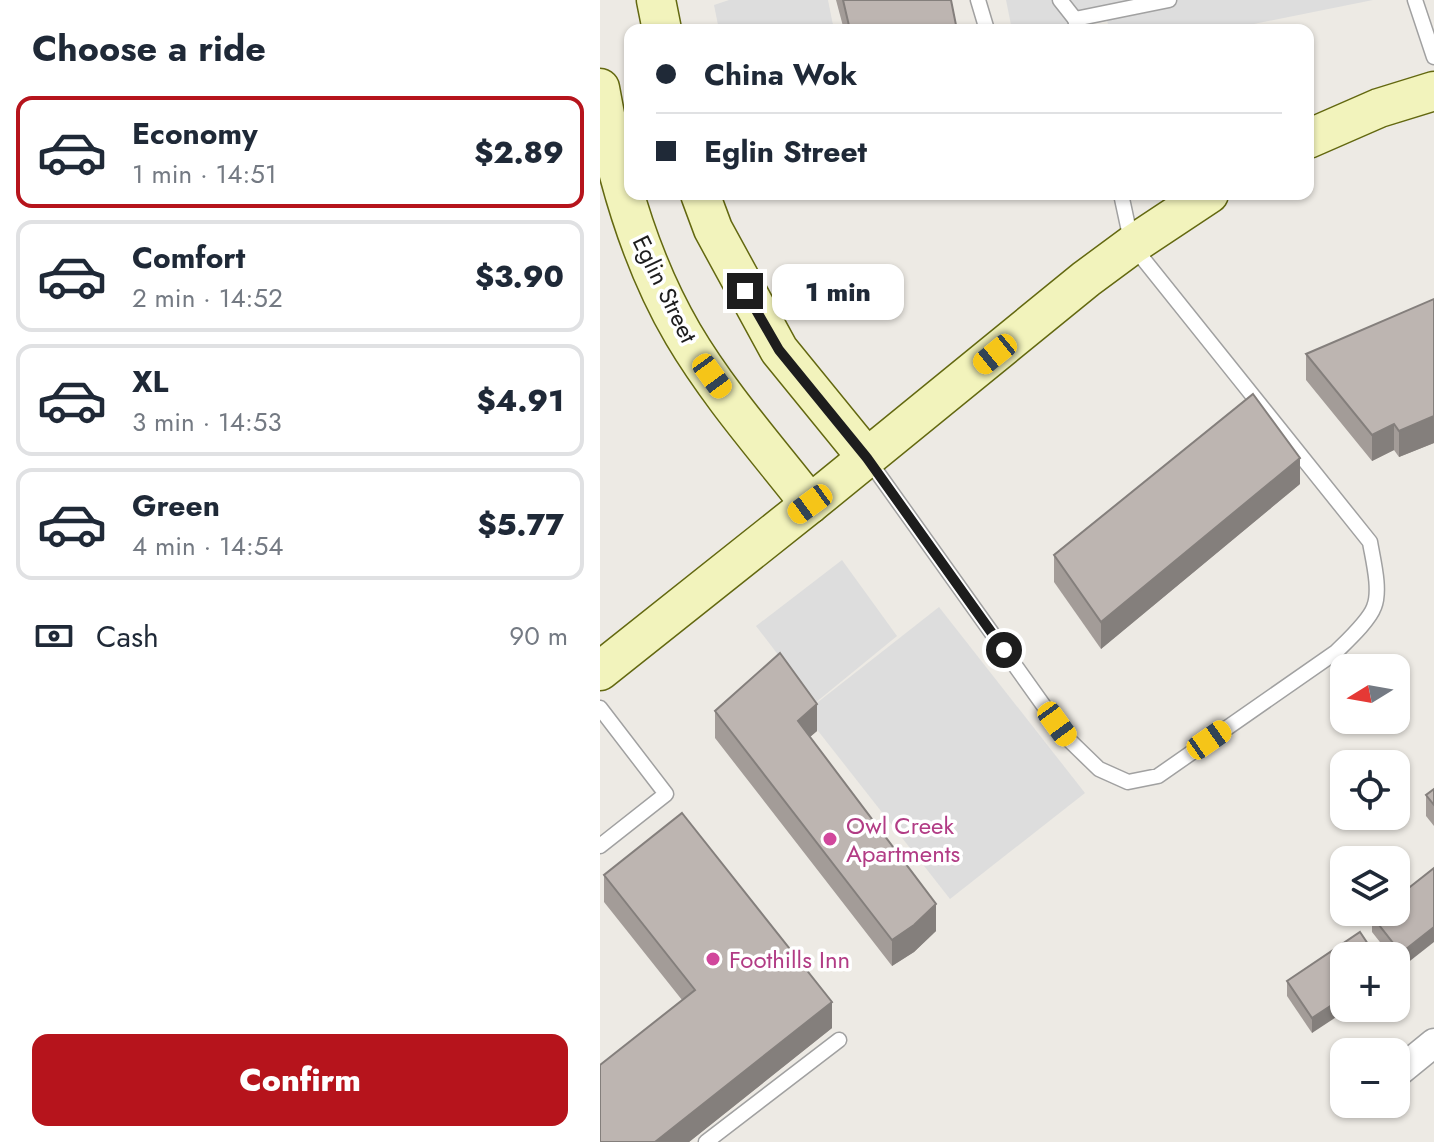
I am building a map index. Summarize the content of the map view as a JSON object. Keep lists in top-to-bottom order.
{
  "streets": {
    "main road": ["Eglin Street"]
  },
  "places": ["Owl Creek Apartments", "Foothills Inn"],
  "north": "left",
  "page": {
    "heading": "Choose a ride",
    "banner": ["China Wok", "Eglin Street"],
    "list": [
      {
        "name": "Economy",
        "note": "1 min · 14:51",
        "value": "$2.89"
      },
      {
        "name": "Comfort",
        "note": "2 min · 14:52",
        "value": "$3.90"
      },
      {
        "name": "XL",
        "note": "3 min · 14:53",
        "value": "$4.91"
      },
      {
        "name": "Green",
        "note": "4 min · 14:54",
        "value": "$5.77"
      }
    ],
    "bubble": "1 min",
    "pay": ["Cash", "90 m"],
    "map_buttons": ["+", "−"],
    "buttons": "Confirm"
  }
}
